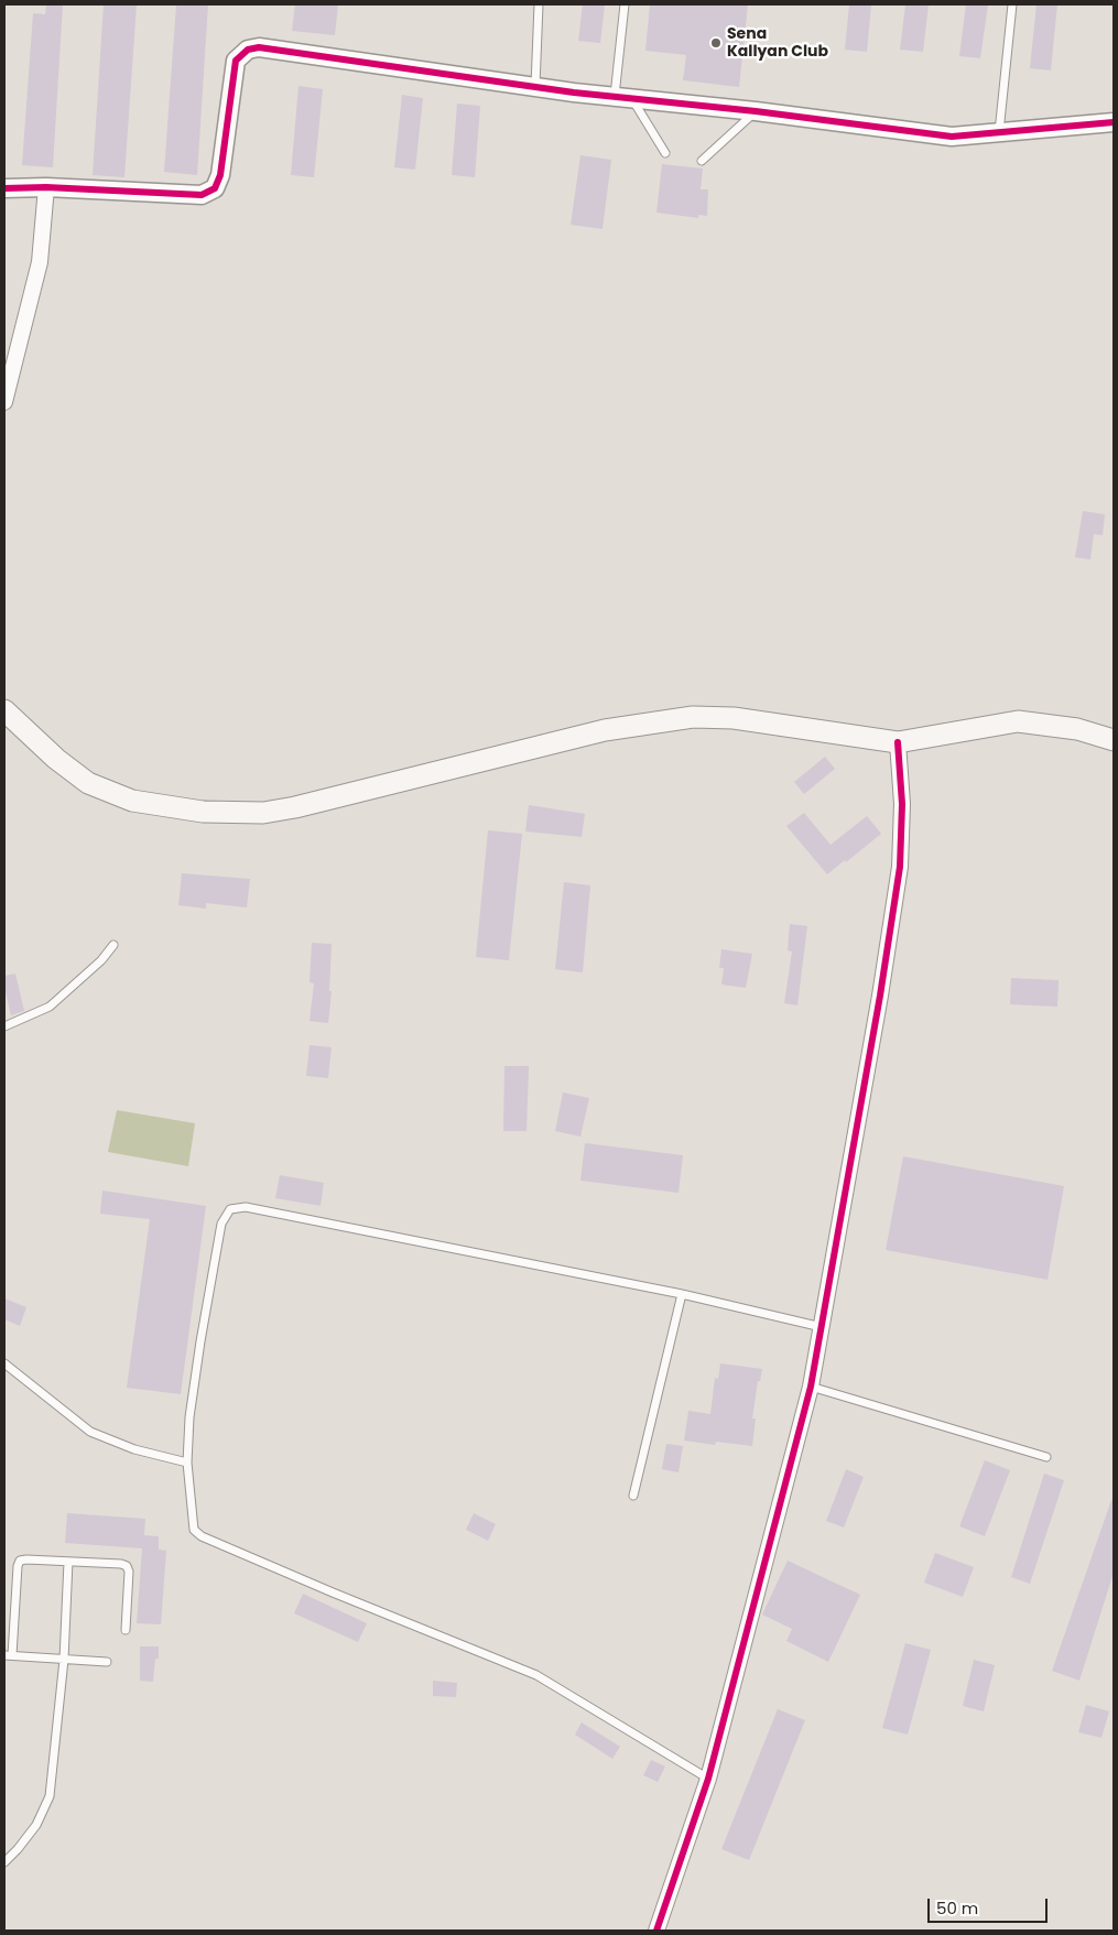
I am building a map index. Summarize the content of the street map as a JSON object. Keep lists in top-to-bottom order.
{
  "places": ["Sena Kallyan Club"],
  "scale_bar": "50 m"
}
